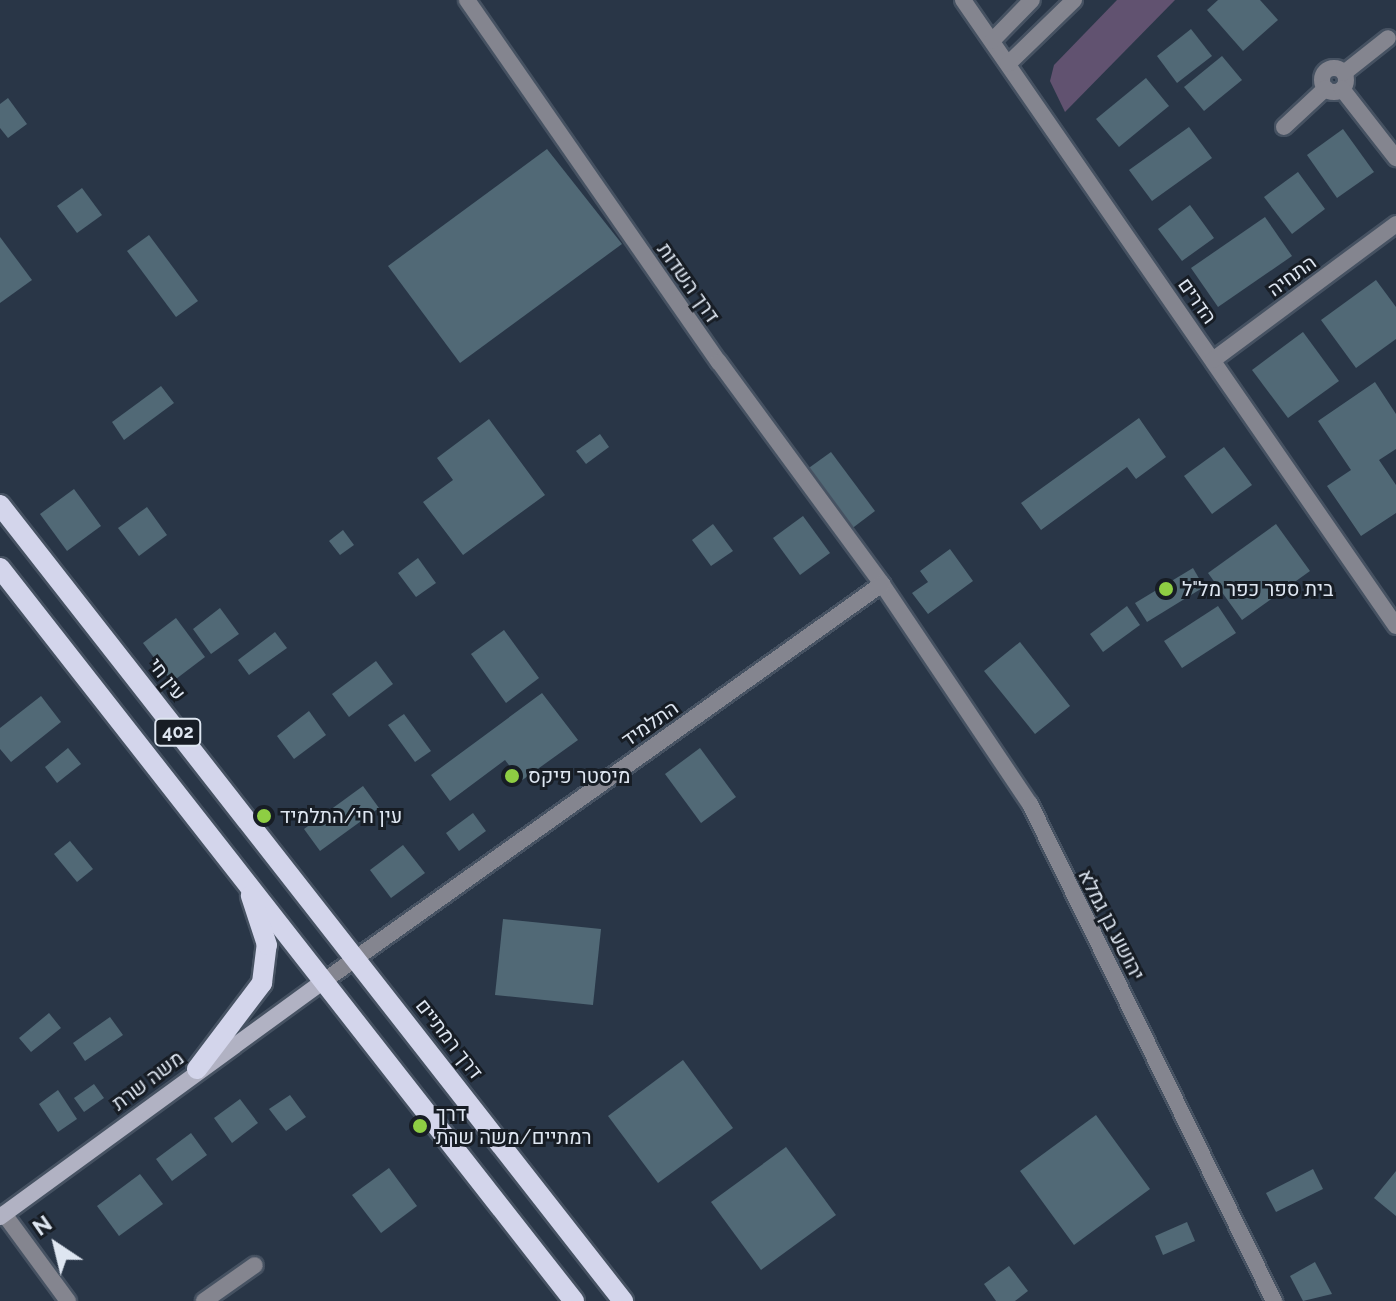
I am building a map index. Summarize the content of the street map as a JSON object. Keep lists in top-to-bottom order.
{
  "streets": {
    "main road": ["עין חי", "402", "דרך רמתיים"],
    "street": [
      "התחיה",
      "דרך השדות",
      "הדרים",
      "התלמיד",
      "יהושע בן גמלא",
      "משה שרת"
    ]
  },
  "crossings": [
    ["התחיה", "הדרים"],
    ["דרך השדות", "התלמיד"],
    ["דרך השדות", "יהושע בן גמלא"],
    ["עין חי", "התלמיד"],
    ["עין חי", "דרך רמתיים"],
    ["התלמיד", "402"],
    ["התלמיד", "יהושע בן גמלא"],
    ["התלמיד", "דרך רמתיים"],
    ["התלמיד", "משה שרת"],
    ["402", "משה שרת"]
  ],
  "places": [
    "בית ספר כפר מל\"ל",
    "מיסטר פיקס",
    "עין חי/התלמיד",
    "דרך רמתיים/משה שרת"
  ],
  "north": "top left"
}
